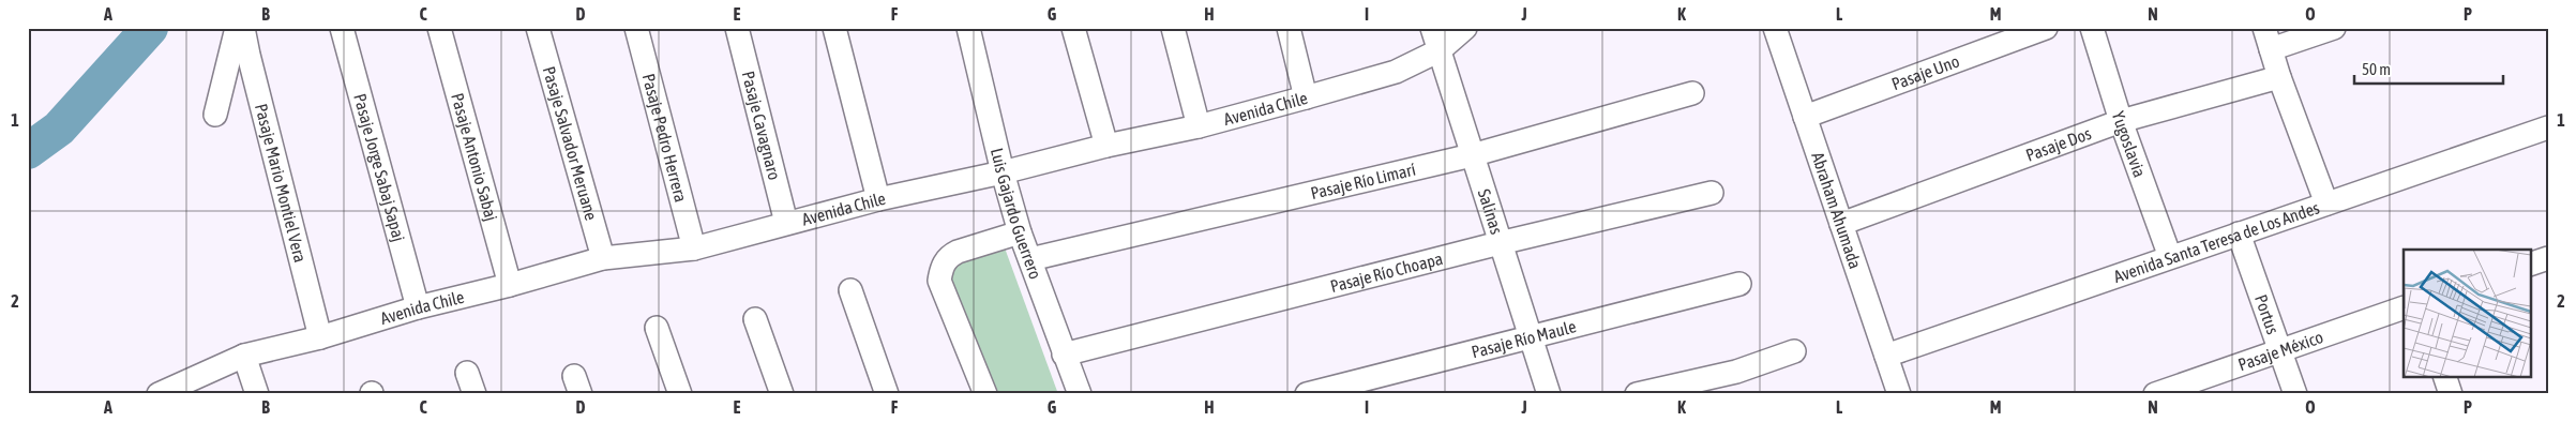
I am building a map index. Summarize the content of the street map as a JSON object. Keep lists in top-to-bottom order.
{
  "streets": {
    "street": [
      "Pasaje Uno",
      "Avenida Chile",
      "Pasaje Cavagnaro",
      "Pasaje Pedro Herrera",
      "Pasaje Salvador Meruane",
      "Pasaje Dos",
      "Yugoslavia",
      "Pasaje Antonio Sabaj",
      "Pasaje Jorge Sabaj Sapaj",
      "Pasaje Río Limarí",
      "Pasaje Mario Montiel Vera",
      "Salinas",
      "Abraham Ahumada",
      "Luis Gajardo Guerrero",
      "Avenida Santa Teresa de Los Andes",
      "Pasaje Río Choapa",
      "Portus",
      "Pasaje Río Maule",
      "Pasaje México"
    ]
  },
  "crossings": [
    ["Pasaje Uno", "Abraham Ahumada"],
    ["Avenida Chile", "Pasaje Cavagnaro"],
    ["Avenida Chile", "Pasaje Pedro Herrera"],
    ["Avenida Chile", "Pasaje Salvador Meruane"],
    ["Avenida Chile", "Pasaje Antonio Sabaj"],
    ["Avenida Chile", "Pasaje Jorge Sabaj Sapaj"],
    ["Avenida Chile", "Pasaje Mario Montiel Vera"],
    ["Avenida Chile", "Salinas"],
    ["Avenida Chile", "Luis Gajardo Guerrero"],
    ["Pasaje Dos", "Yugoslavia"],
    ["Pasaje Dos", "Abraham Ahumada"],
    ["Yugoslavia", "Avenida Santa Teresa de Los Andes"],
    ["Pasaje Río Limarí", "Salinas"],
    ["Pasaje Río Limarí", "Luis Gajardo Guerrero"],
    ["Salinas", "Pasaje Río Choapa"],
    ["Salinas", "Pasaje Río Maule"],
    ["Abraham Ahumada", "Avenida Santa Teresa de Los Andes"],
    ["Luis Gajardo Guerrero", "Pasaje Río Choapa"],
    ["Avenida Santa Teresa de Los Andes", "Portus"],
    ["Portus", "Pasaje México"]
  ],
  "scale_bar": "50 m",
  "grid": {
    "columns": [
      "A",
      "B",
      "C",
      "D",
      "E",
      "F",
      "G",
      "H",
      "I",
      "J",
      "K",
      "L",
      "M",
      "N",
      "O",
      "P"
    ],
    "rows": ["1", "2"]
  }
}
